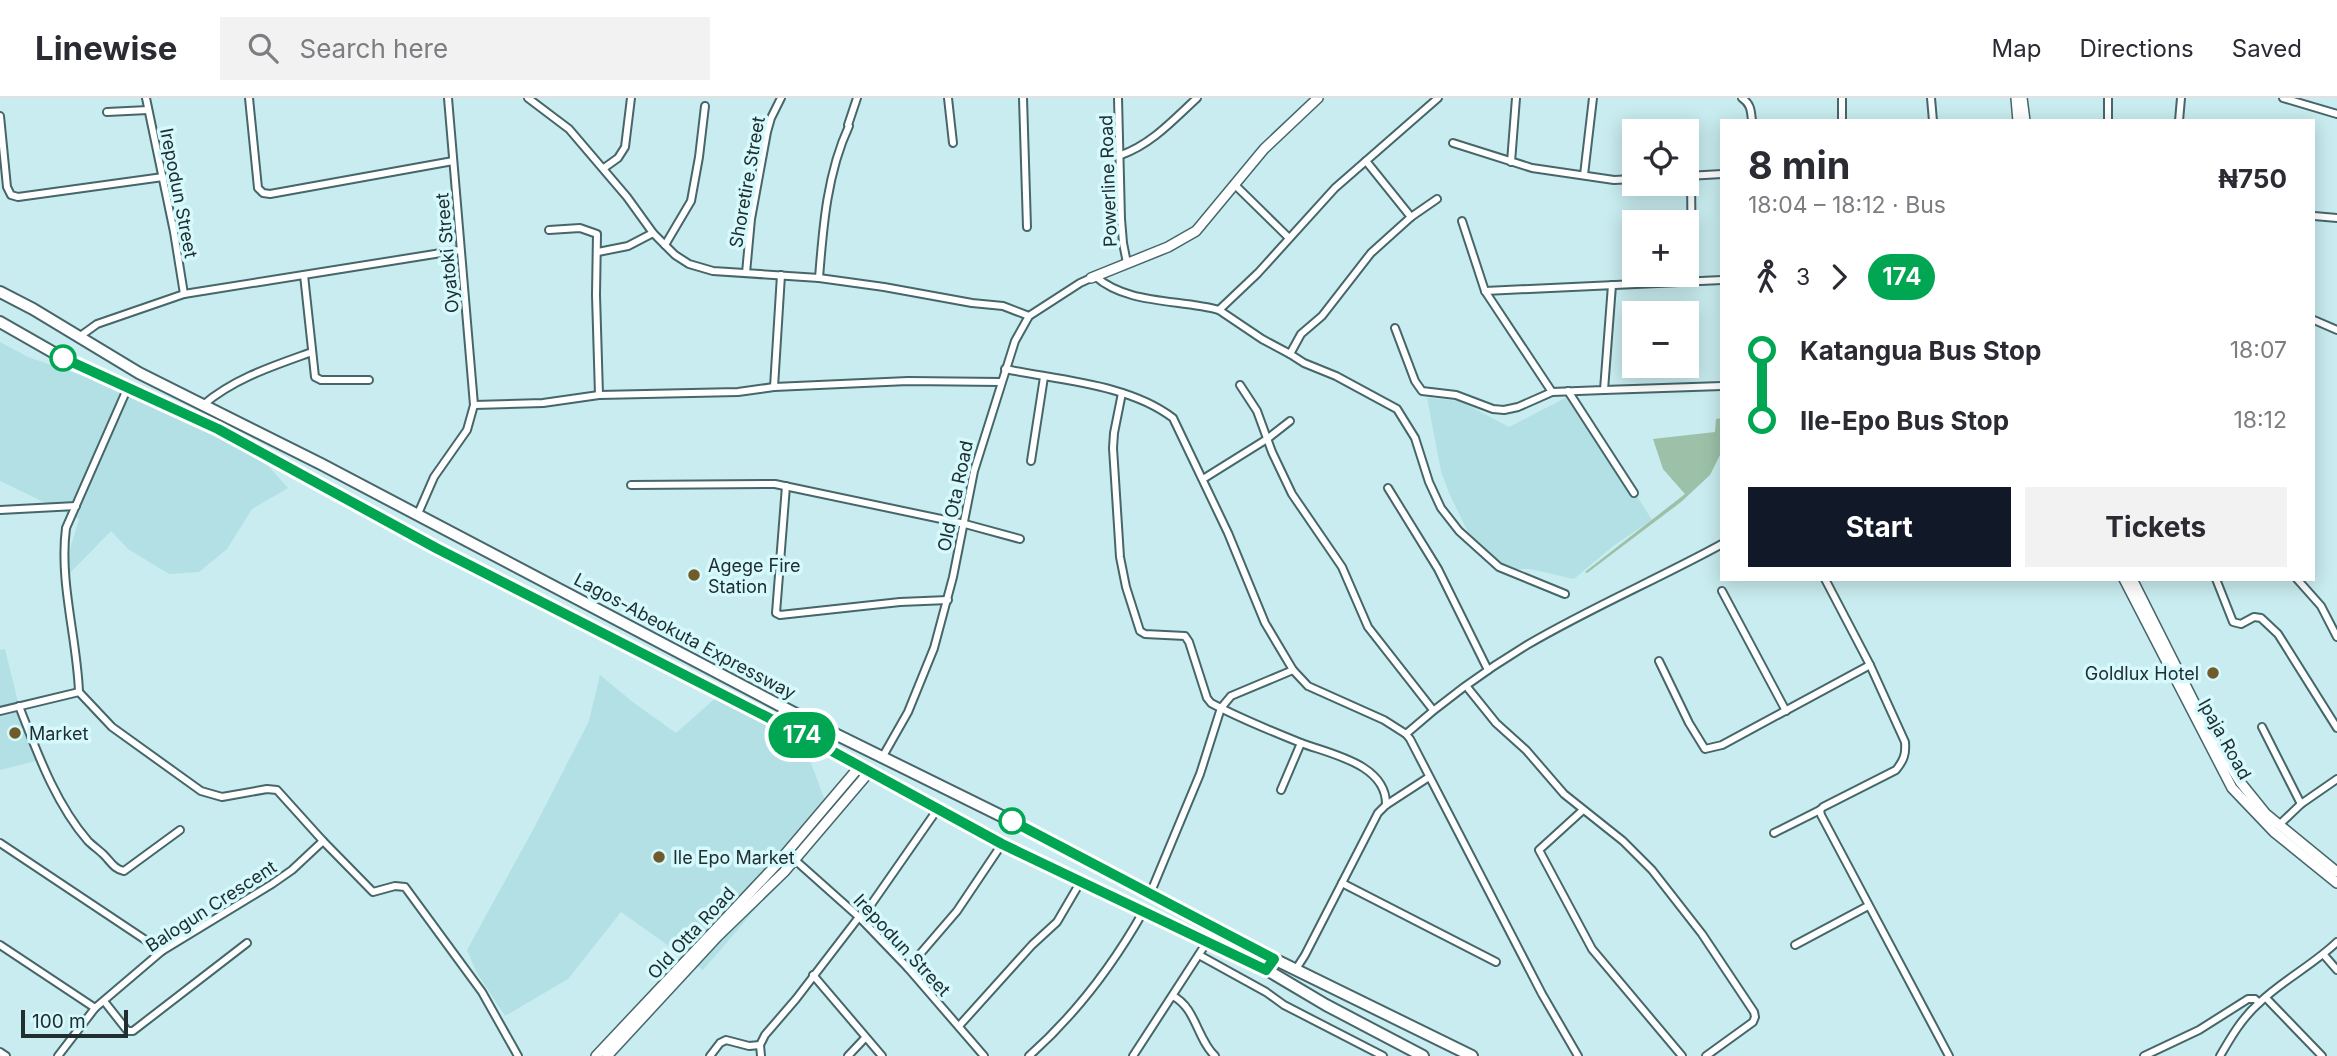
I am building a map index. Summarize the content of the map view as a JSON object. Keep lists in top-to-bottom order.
{
  "streets": {
    "highway": ["Lagos-Abeokuta Expressway"],
    "main road": ["Ipaja Road", "Old Otta Road"],
    "street": [
      "Powerline Road",
      "Shoretire Street",
      "Irepodun Street",
      "Oyatoki Street",
      "Old Ota Road",
      "Balogun Crescent"
    ]
  },
  "crossings": [
    ["Old Ota Road", "Lagos-Abeokuta Expressway"],
    ["Lagos-Abeokuta Expressway", "Old Otta Road"]
  ],
  "places": [
    "Agege Fire Station",
    "Goldlux Hotel",
    "Market",
    "Ile Epo Market"
  ],
  "lines": ["bus line 174"],
  "scale_bar": "100 m",
  "page": {
    "header": "Linewise",
    "search": "Search here",
    "nav": ["Map", "Directions", "Saved"],
    "on_map": "174",
    "map_buttons": ["+", "−"],
    "heading": ["8 min", "18:04 – 18:12 · Bus", "₦750"],
    "legs": ["3", "174"],
    "list": [
      {
        "name": "Katangua Bus Stop",
        "value": "18:07"
      },
      {
        "name": "Ile-Epo Bus Stop",
        "value": "18:12"
      }
    ],
    "buttons": ["Start", "Tickets"],
    "scale": "100 m"
  }
}
